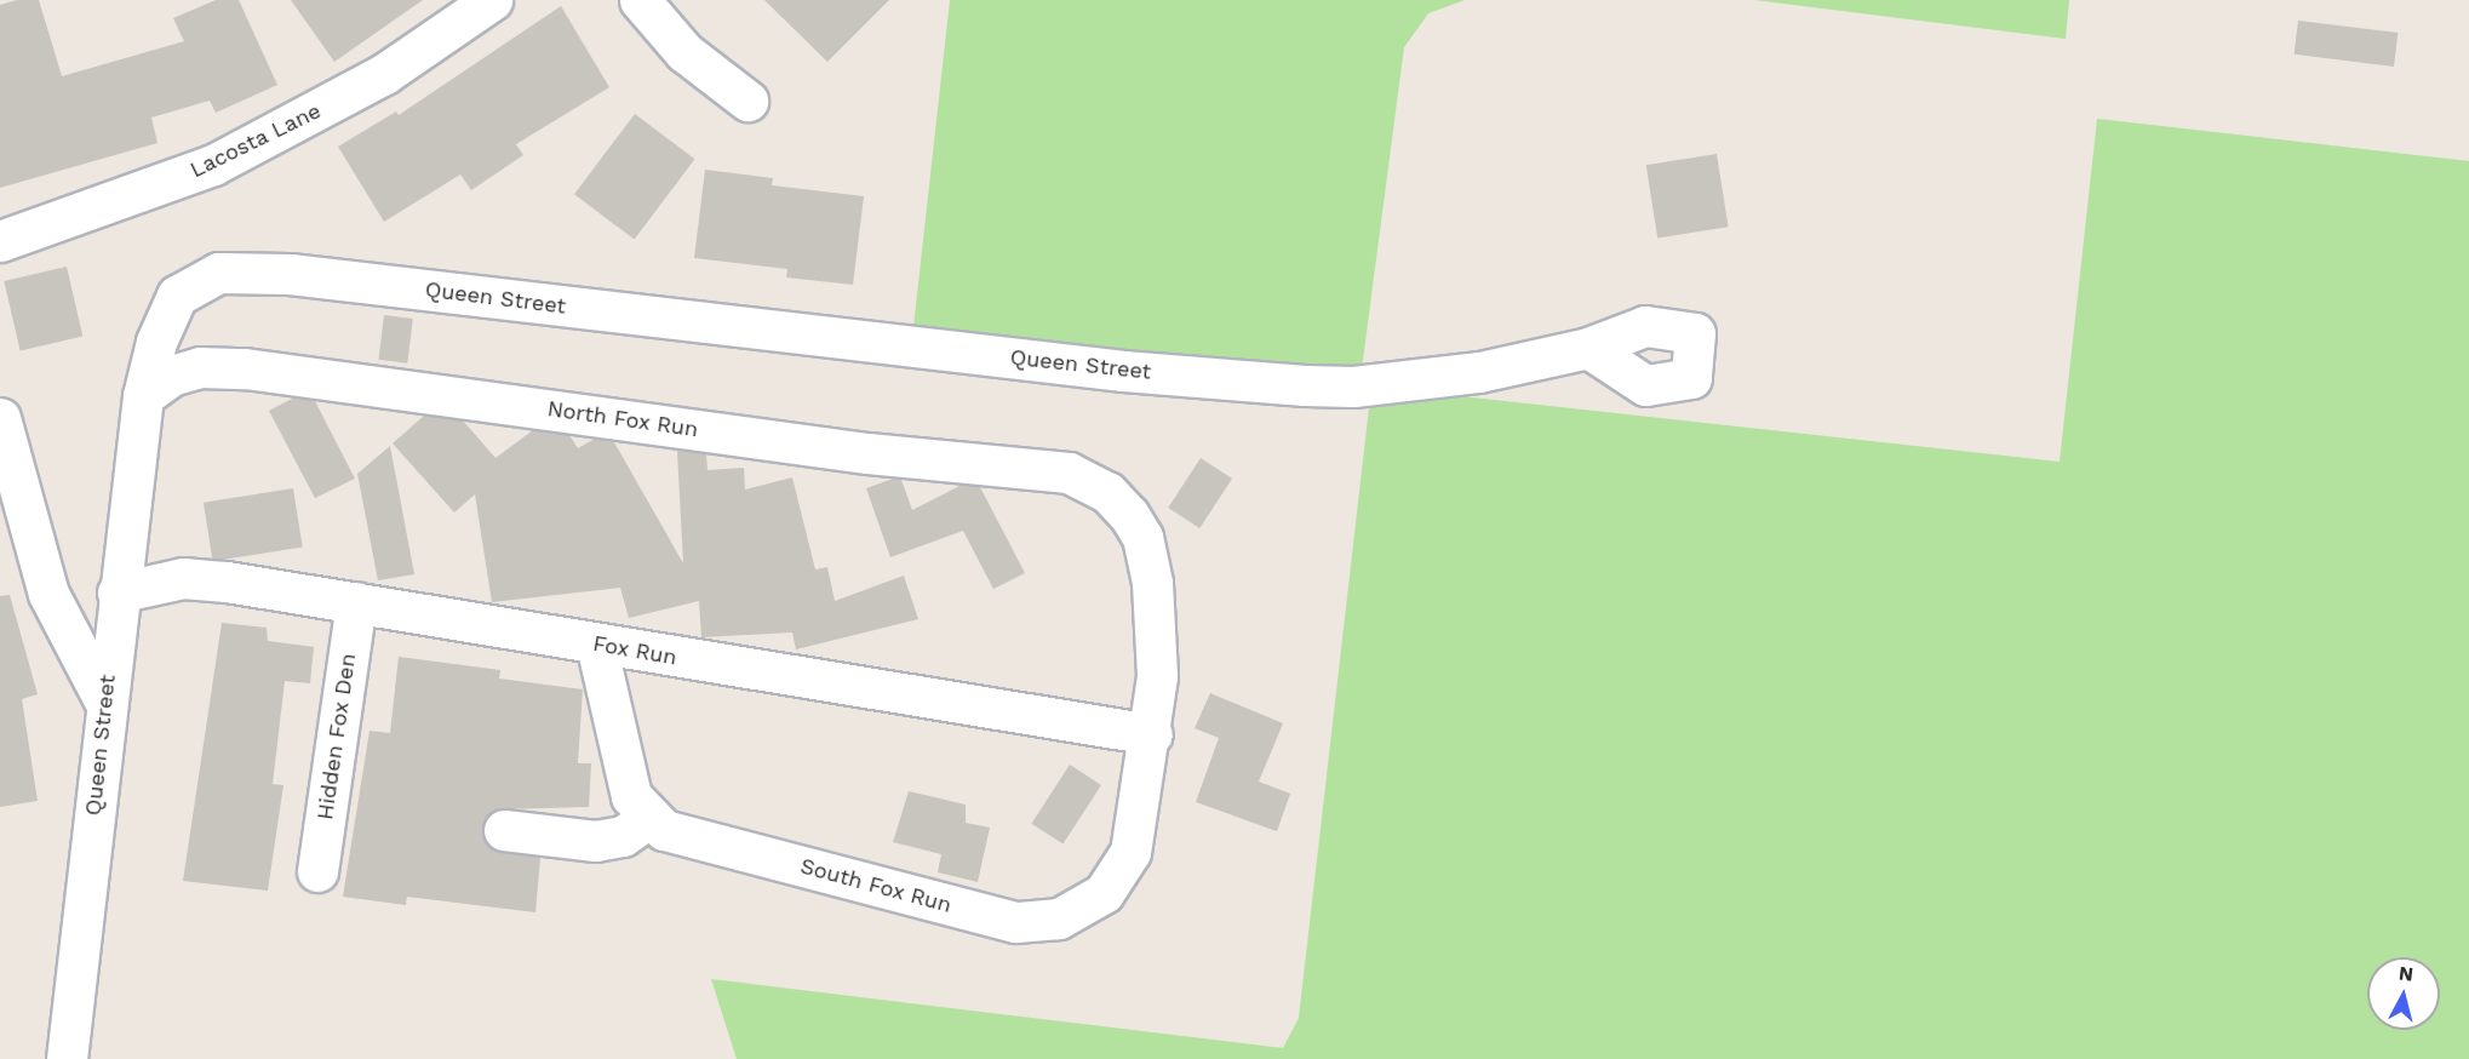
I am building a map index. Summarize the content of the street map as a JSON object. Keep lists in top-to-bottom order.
{
  "streets": {
    "street": [
      "Lacosta Lane",
      "Queen Street",
      "North Fox Run",
      "Fox Run",
      "Hidden Fox Den",
      "South Fox Run"
    ]
  },
  "crossings": [
    ["Queen Street", "North Fox Run"],
    ["Queen Street", "Fox Run"],
    ["North Fox Run", "Fox Run"],
    ["North Fox Run", "South Fox Run"],
    ["Fox Run", "Hidden Fox Den"],
    ["Fox Run", "South Fox Run"]
  ],
  "north": "top"
}
